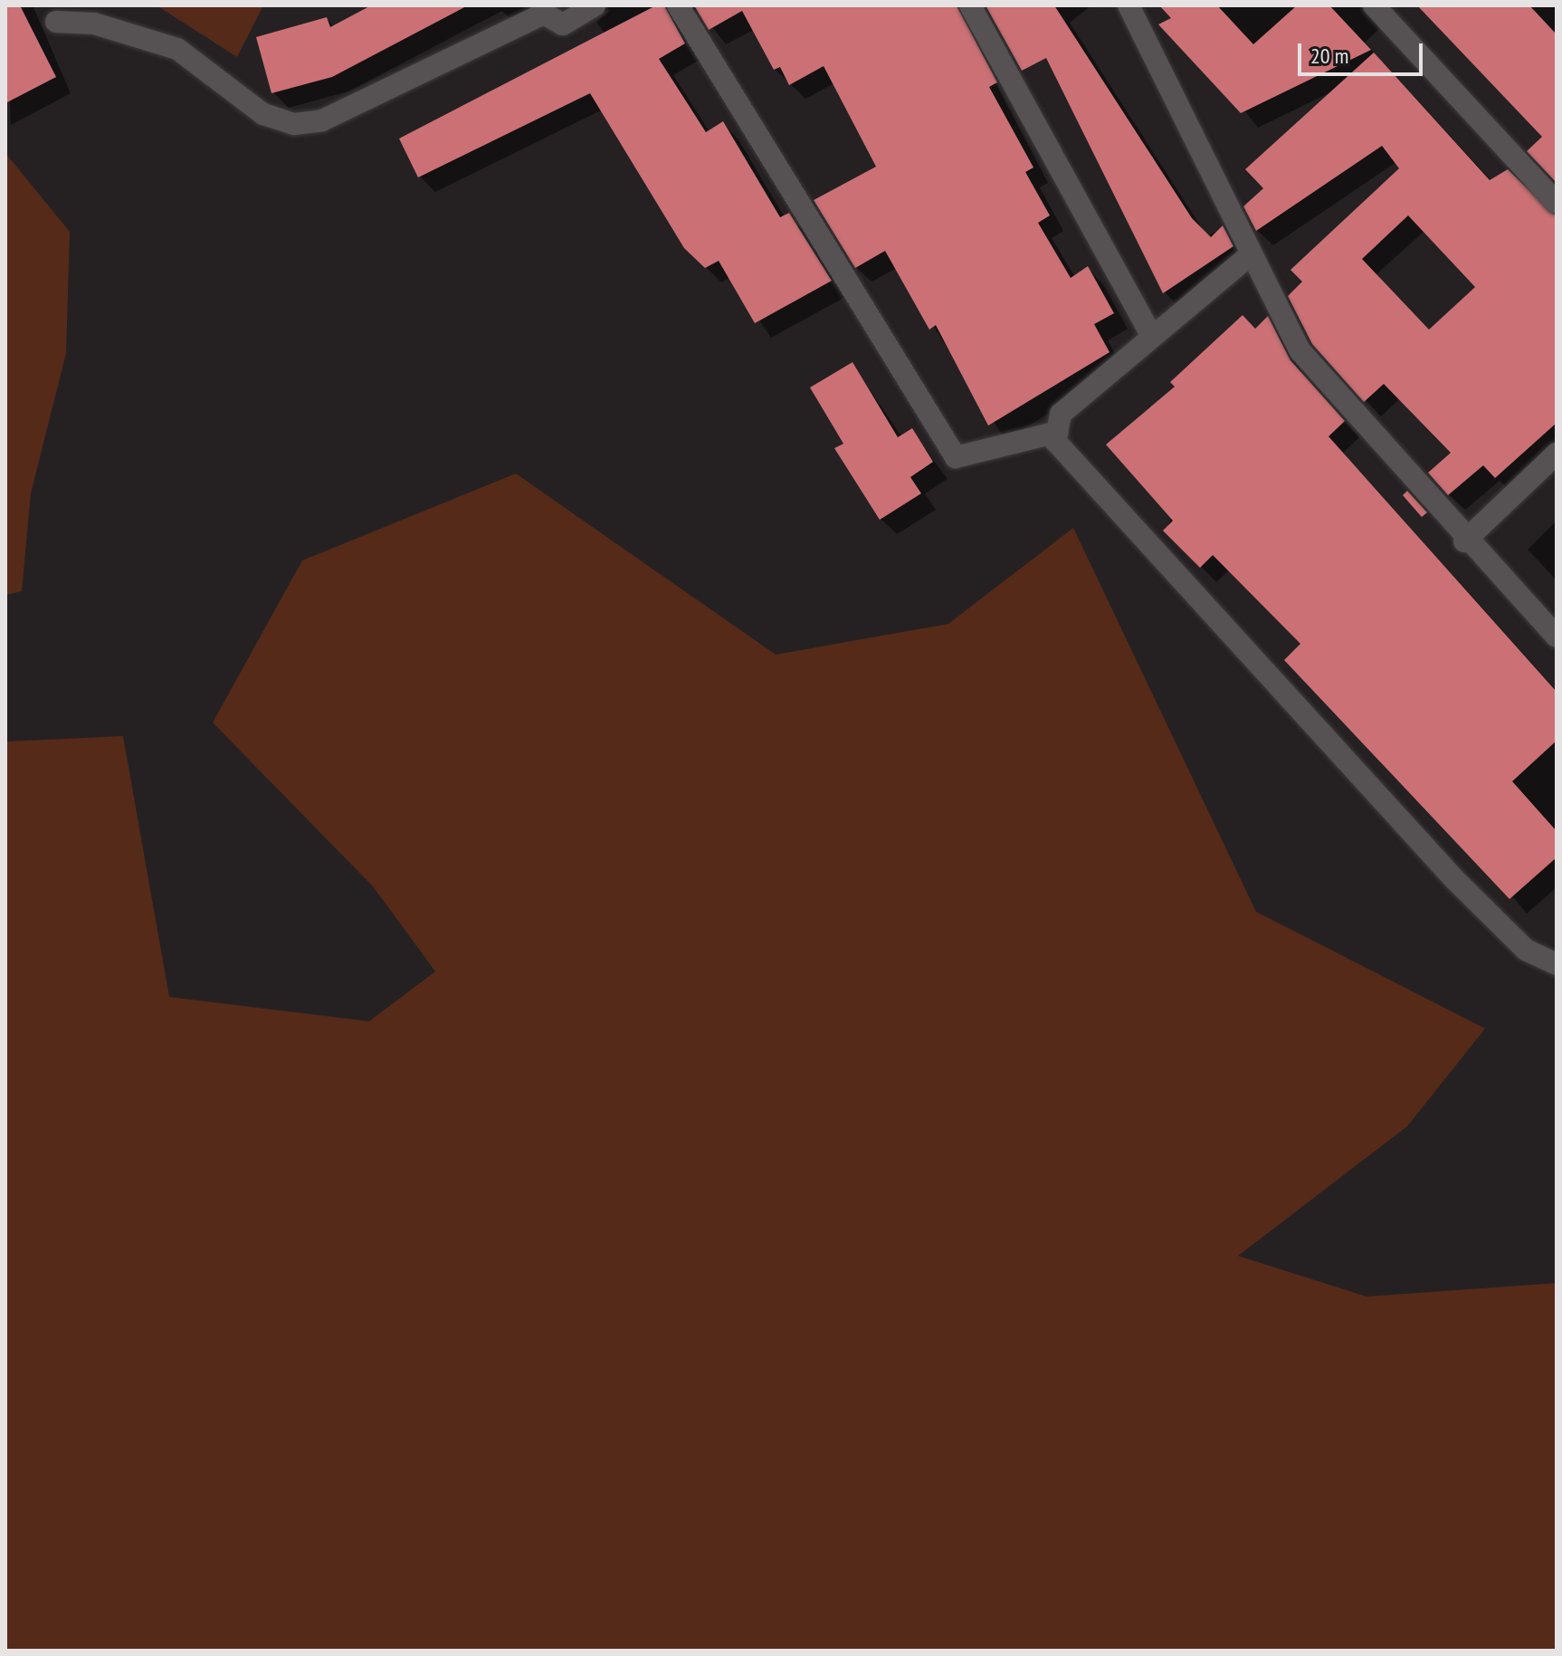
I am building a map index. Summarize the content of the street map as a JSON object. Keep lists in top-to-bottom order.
{
  "scale_bar": "20 m"
}
